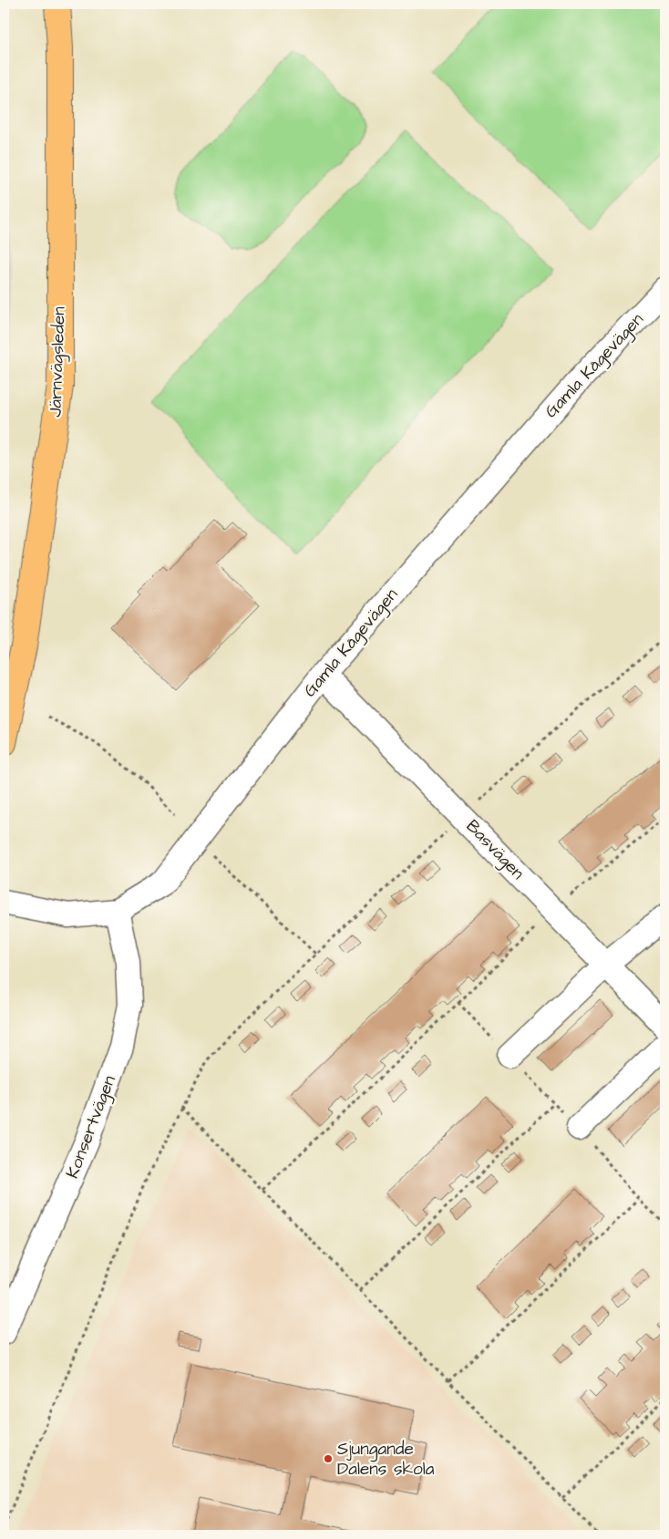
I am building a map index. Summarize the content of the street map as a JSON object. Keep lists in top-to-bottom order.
{
  "streets": {
    "main road": ["Järnvägsleden"],
    "street": ["Gamla Kågevägen", "Basvägen", "Konsertvägen"]
  },
  "crossings": [
    ["Gamla Kågevägen", "Basvägen"],
    ["Gamla Kågevägen", "Konsertvägen"]
  ],
  "places": ["Sjungande Dalens skola"]
}
